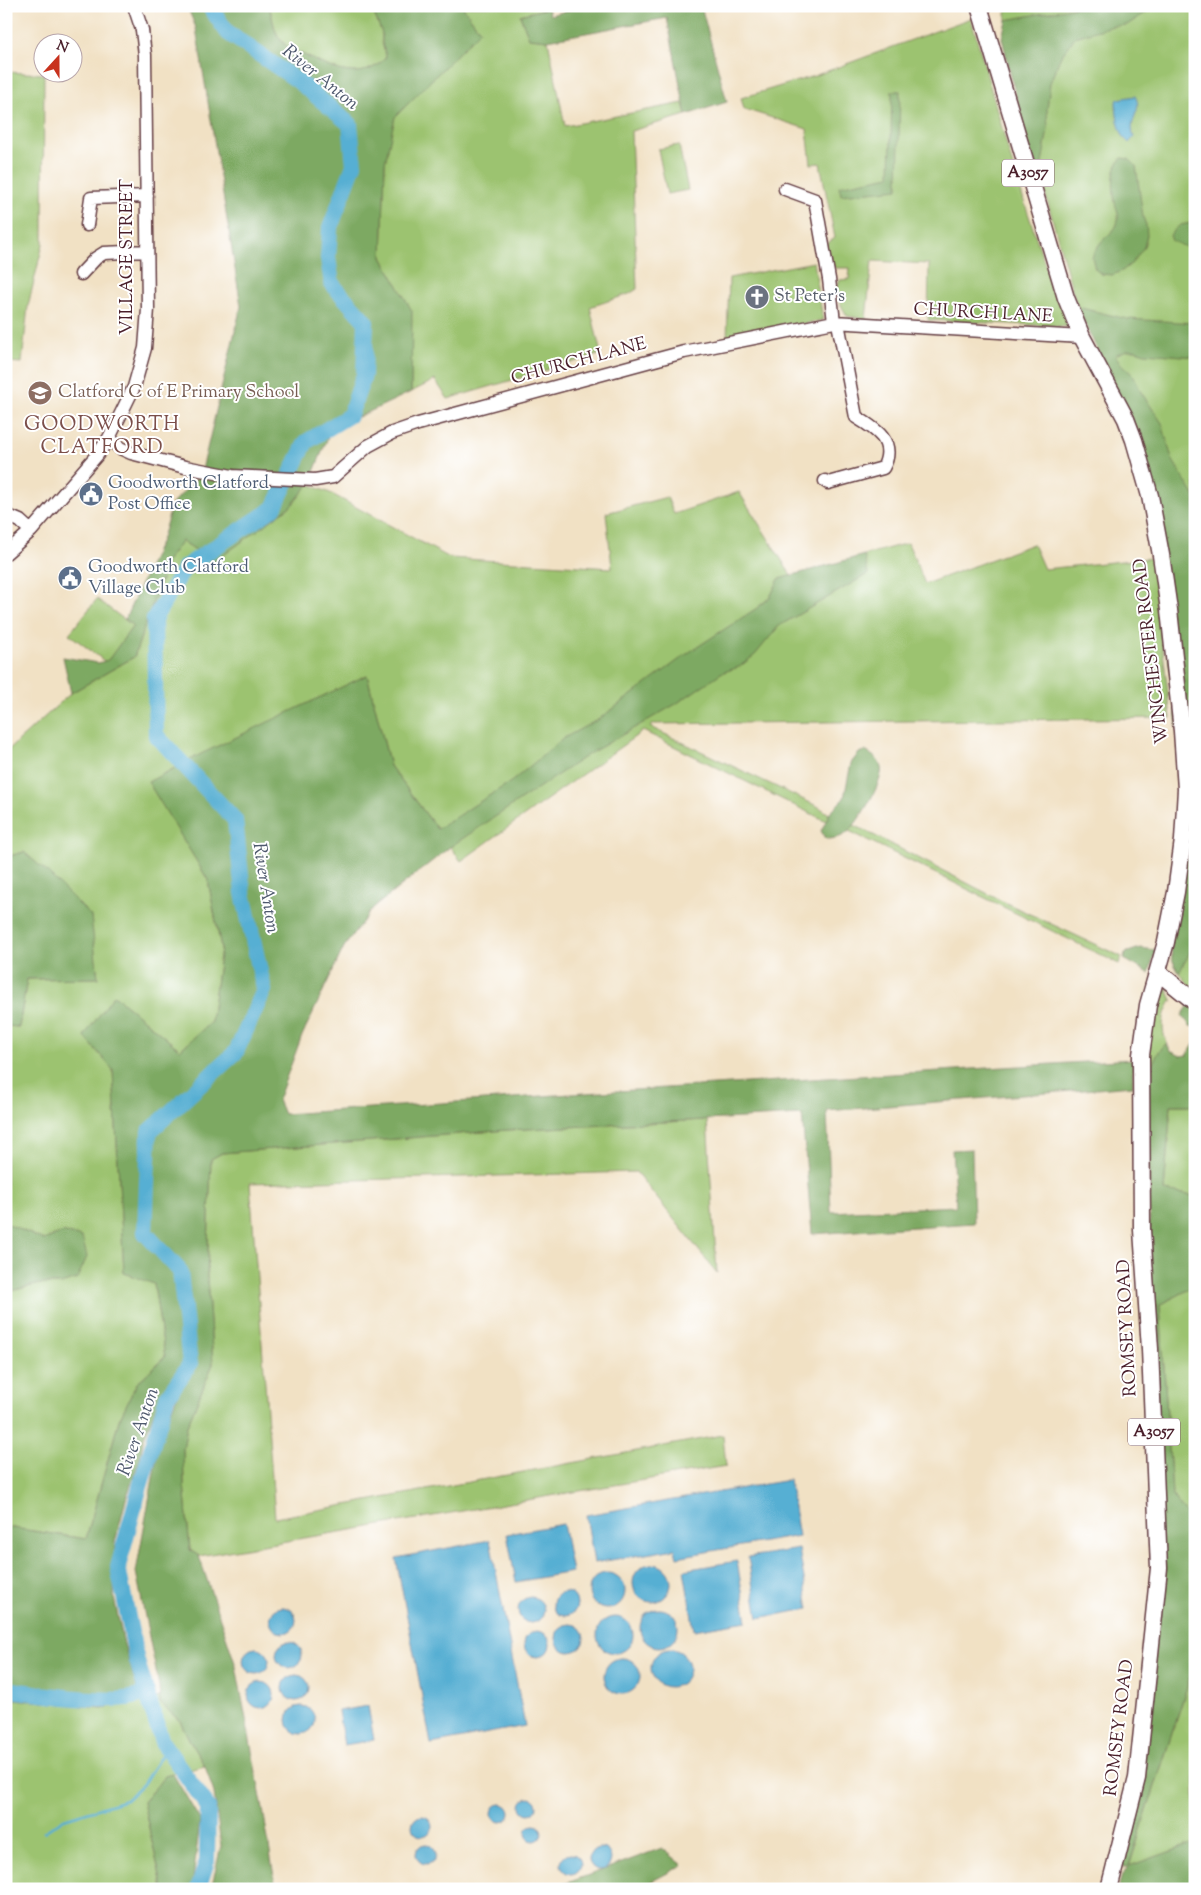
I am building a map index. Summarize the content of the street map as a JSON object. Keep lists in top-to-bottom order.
{
  "streets": {
    "main road": ["A3057", "WINCHESTER ROAD", "ROMSEY ROAD"],
    "street": ["VILLAGE STREET", "CHURCH LANE"]
  },
  "crossings": [
    ["VILLAGE STREET", "CHURCH LANE"],
    ["CHURCH LANE", "WINCHESTER ROAD"],
    ["WINCHESTER ROAD", "ROMSEY ROAD"]
  ],
  "districts": ["GOODWORTH CLATFORD"],
  "water": ["River Anton"],
  "places": {
    "church": ["St Peter's"],
    "school or university": ["Clatford C of E Primary School"],
    "public building": ["Goodworth Clatford Post Office", "Goodworth Clatford Village Club"]
  },
  "north": "top"
}
